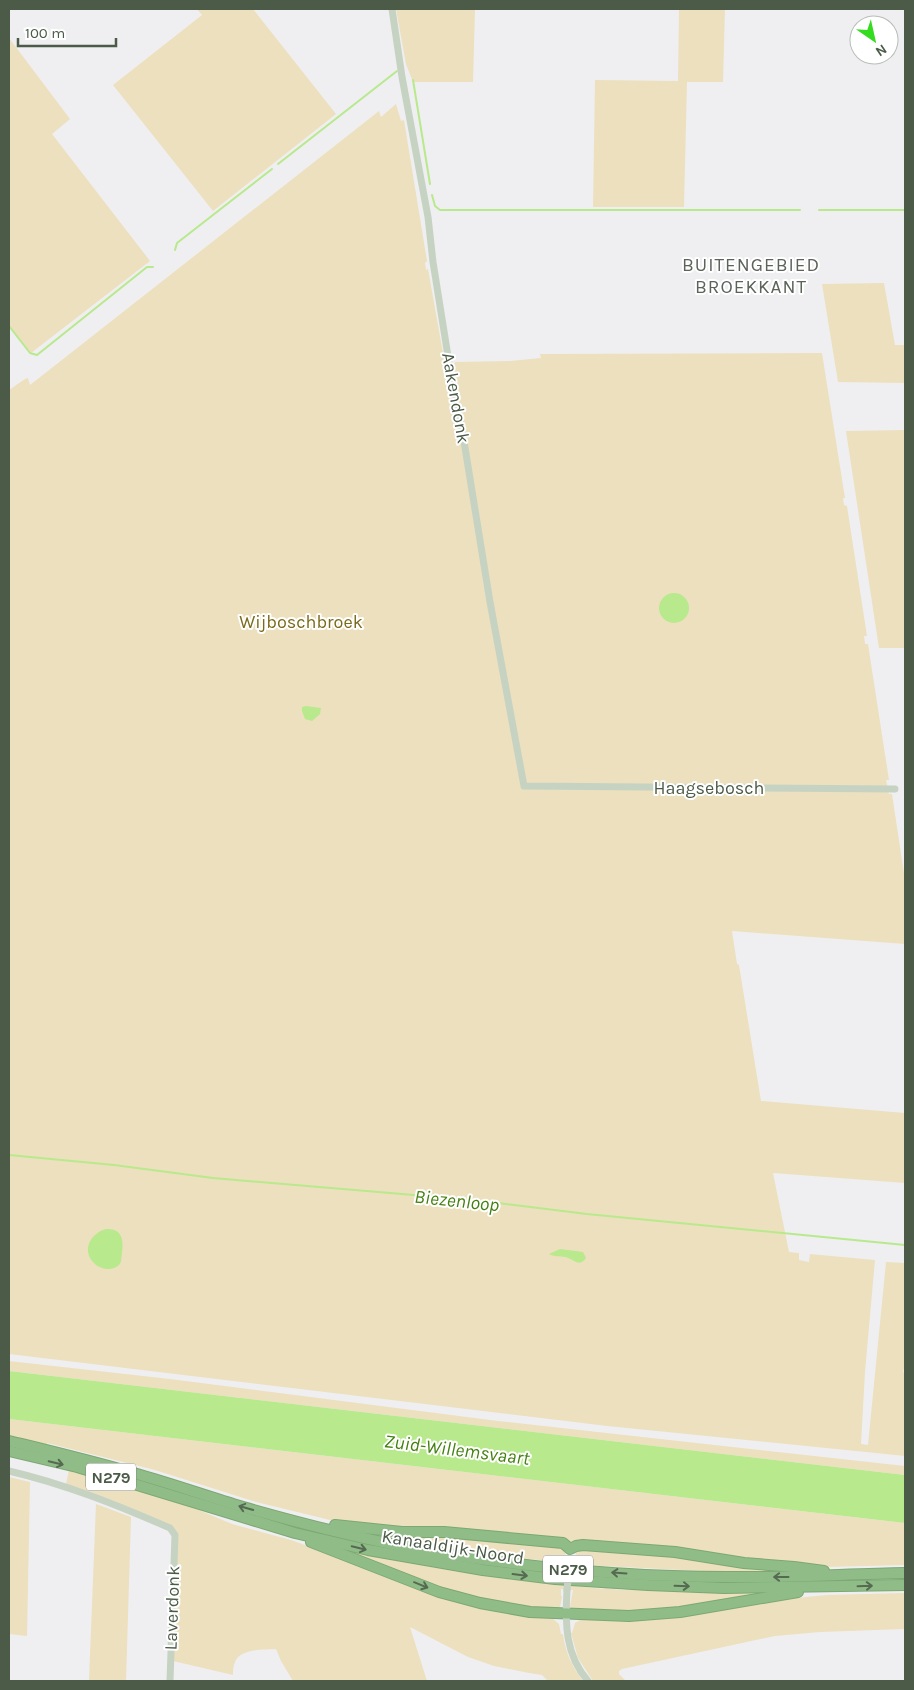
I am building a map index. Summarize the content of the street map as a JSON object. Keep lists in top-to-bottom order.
{
  "streets": {
    "highway": ["N279", "Kanaaldijk-Noord"],
    "street": ["Aakendonk", "Haagsebosch", "Laverdonk"]
  },
  "crossings": [
    ["Aakendonk", "Haagsebosch"],
    ["N279", "Kanaaldijk-Noord"]
  ],
  "districts": ["BUITENGEBIED BROEKKANT"],
  "water": ["Biezenloop", "Zuid-Willemsvaart"],
  "parks": ["Wijboschbroek"],
  "scale_bar": "100 m",
  "north": "bottom right"
}
